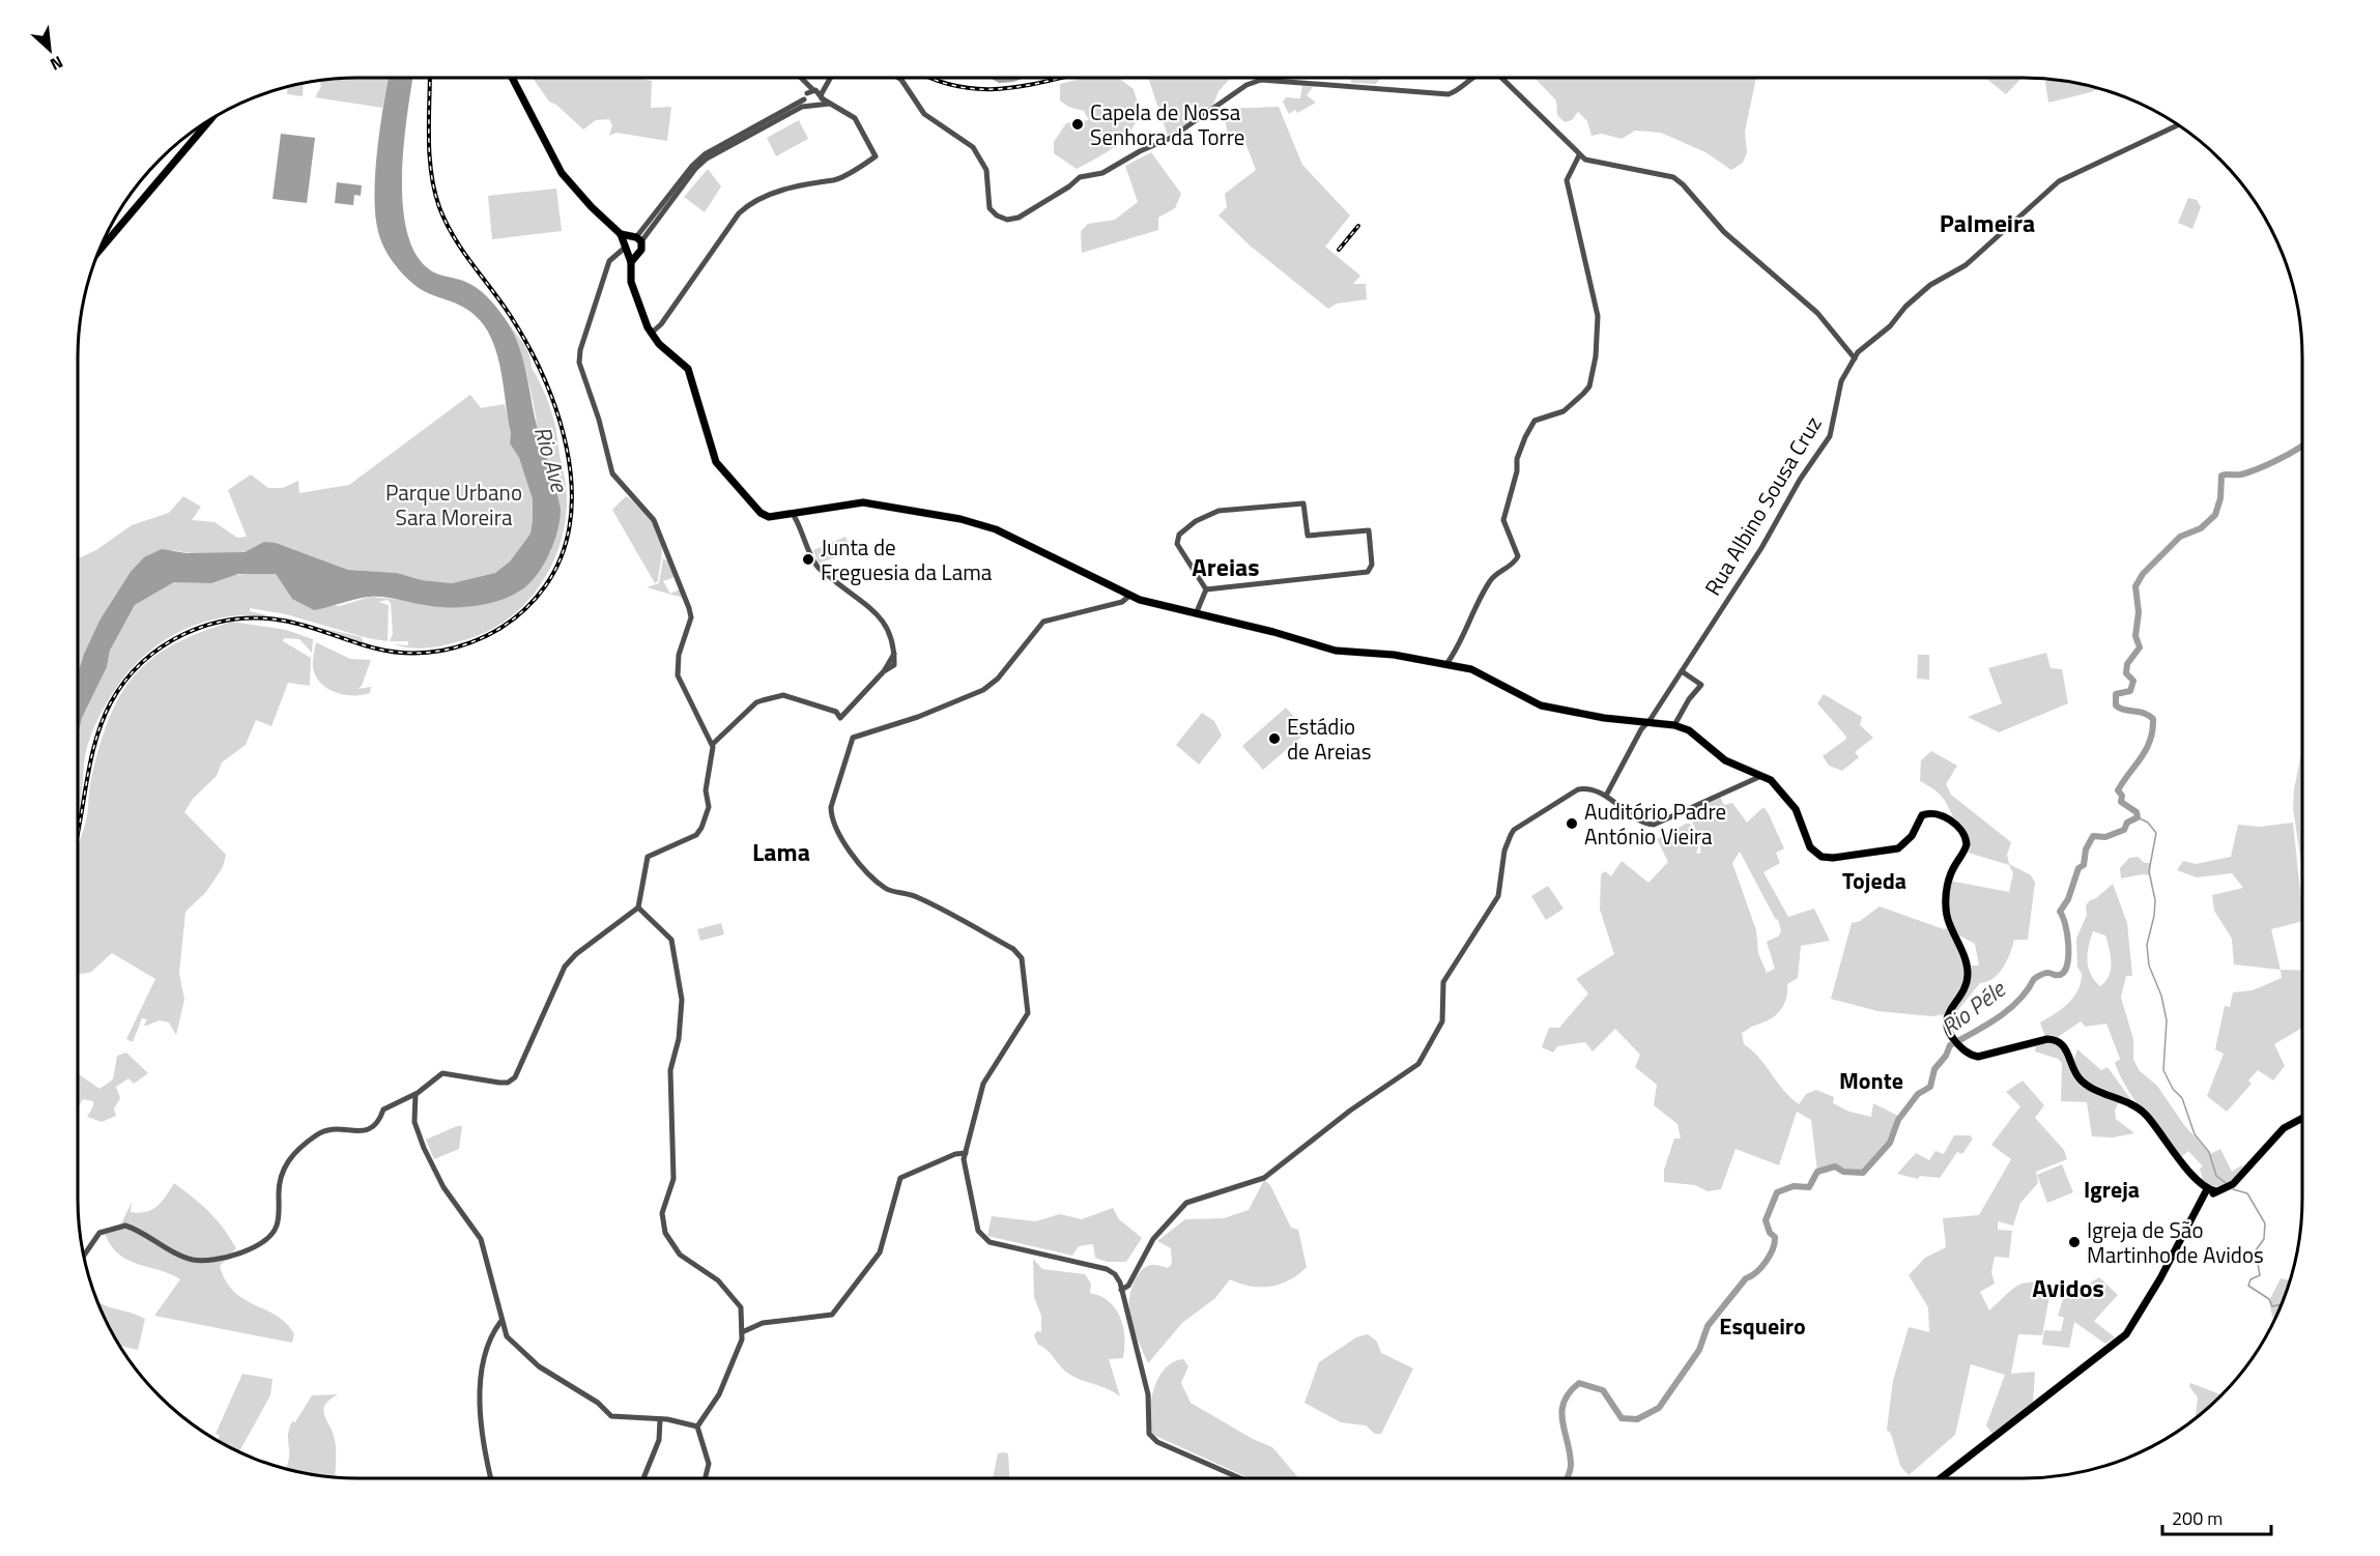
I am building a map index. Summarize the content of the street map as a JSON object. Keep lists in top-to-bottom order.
{
  "streets": {
    "street": ["Rua Albino Sousa Cruz"]
  },
  "districts": [
    "Palmeira",
    "Areias",
    "Lama",
    "Tojeda",
    "Monte",
    "Igreja",
    "Avidos",
    "Esqueiro"
  ],
  "water": ["Rio Ave", "Rio Péle"],
  "parks": ["Parque Urbano Sara Moreira"],
  "places": [
    "Capela de Nossa Senhora da Torre",
    "Junta de Freguesia da Lama",
    "Estádio de Areias",
    "Auditório Padre António Vieira",
    "Igreja de São Martinho de Avidos"
  ],
  "scale_bar": "200 m",
  "north": "bottom right"
}
